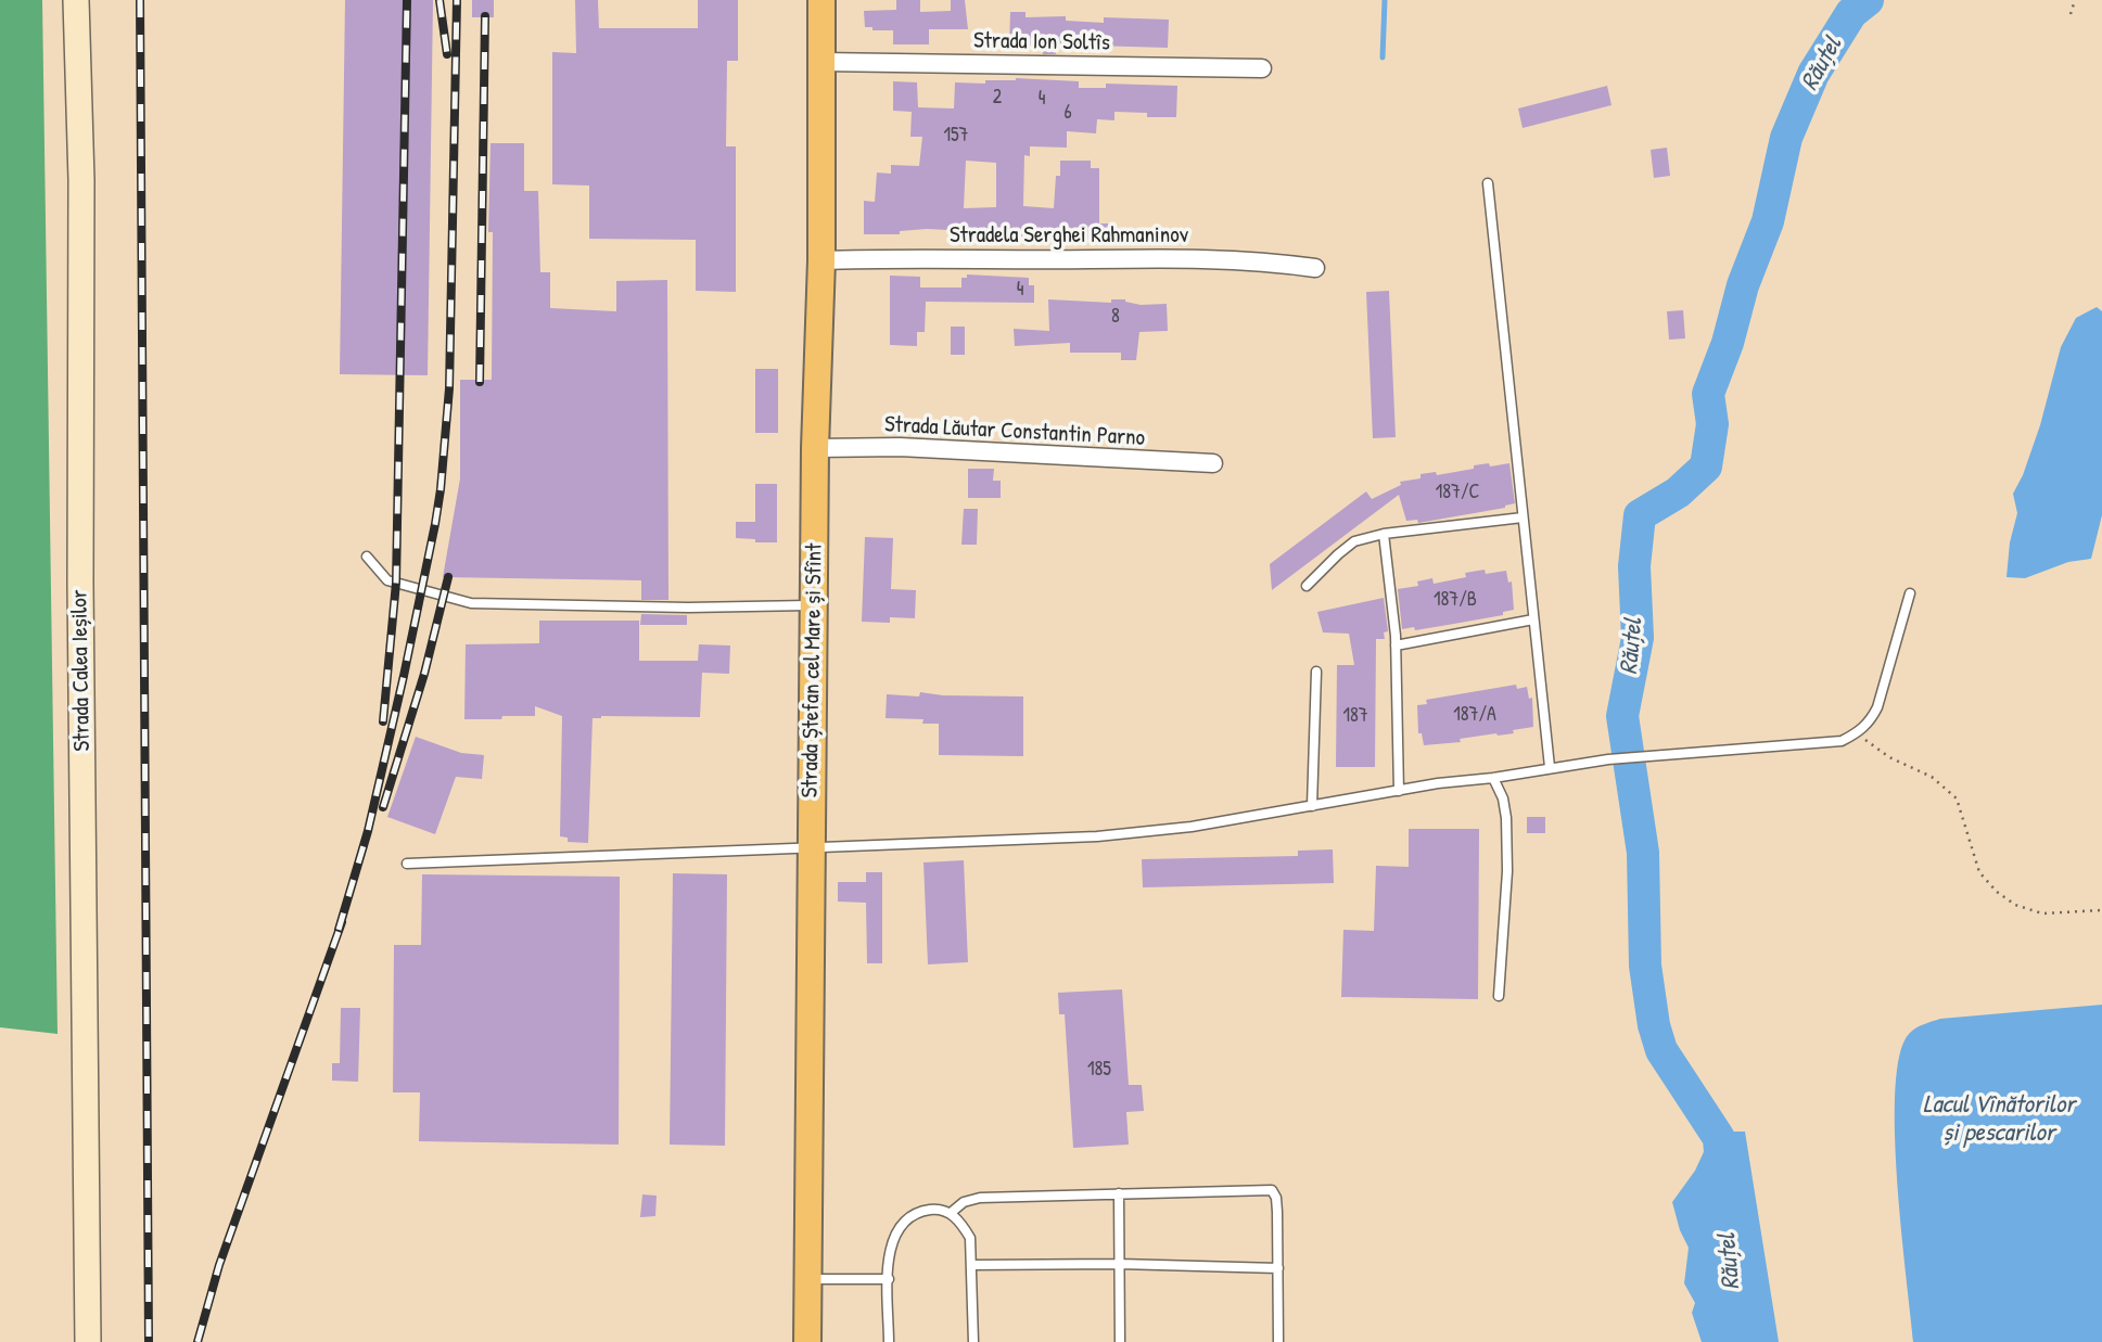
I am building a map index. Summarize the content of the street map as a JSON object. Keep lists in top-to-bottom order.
{
  "streets": {
    "main road": ["Strada Ștefan cel Mare și Sfînt"],
    "street": [
      "Strada Ion Soltîs",
      "Stradela Serghei Rahmaninov",
      "Strada Lăutar Constantin Parno",
      "Strada Calea Ieșilor"
    ]
  },
  "crossings": [
    ["Strada Ion Soltîs", "Strada Ștefan cel Mare și Sfînt"],
    ["Stradela Serghei Rahmaninov", "Strada Ștefan cel Mare și Sfînt"],
    ["Strada Lăutar Constantin Parno", "Strada Ștefan cel Mare și Sfînt"]
  ],
  "water": ["Răuțel", "Lacul Vînătorilor și pescarilor"],
  "house_numbers": [
    "2",
    "4",
    "6",
    "157",
    "4",
    "8",
    "187/C",
    "187/B",
    "187/A",
    "187",
    "185"
  ]
}
